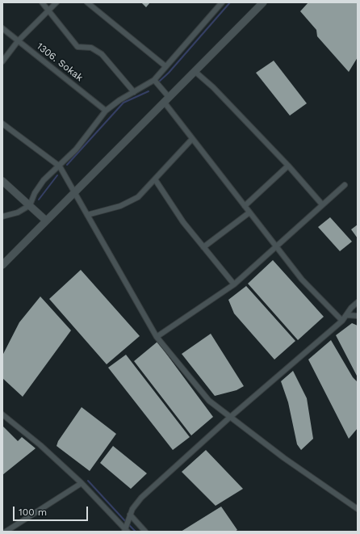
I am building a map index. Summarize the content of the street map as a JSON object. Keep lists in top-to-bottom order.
{
  "streets": {
    "street": ["1306. Sokak"]
  },
  "scale_bar": "100 m"
}
